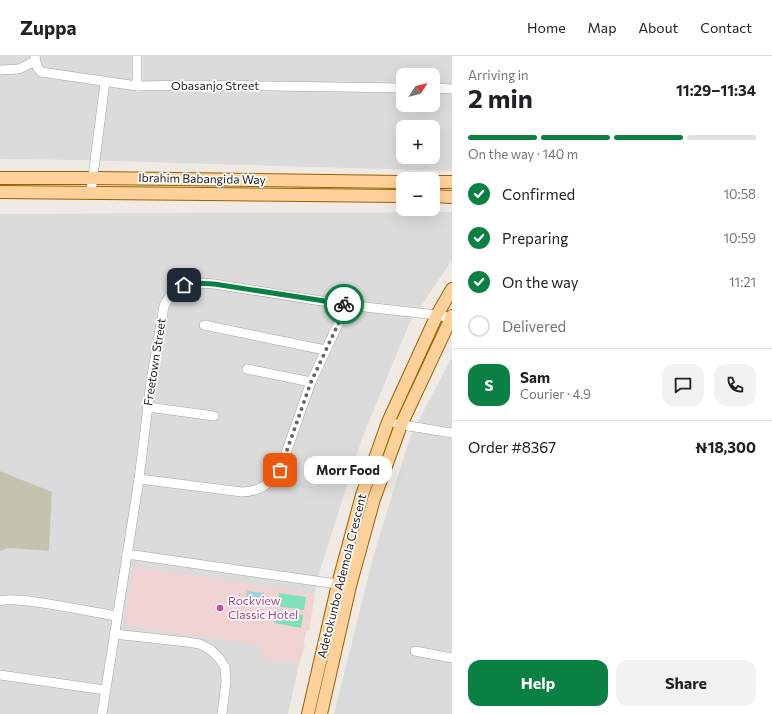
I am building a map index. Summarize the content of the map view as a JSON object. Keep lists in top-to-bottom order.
{
  "streets": {
    "main road": ["Ibrahim Babangida Way", "Adetokunbo Ademola Crescent"],
    "street": ["Obasanjo Street", "Freetown Street"]
  },
  "crossings": [
    ["Freetown Street", "Adetokunbo Ademola Crescent"]
  ],
  "places": ["Morr Food", "Rockview Classic Hotel"],
  "north": "top right",
  "page": {
    "header": "Zuppa",
    "nav": [
      "Home",
      "Map",
      "About",
      "Contact"
    ],
    "heading": ["2 min", "Arriving in", "11:29–11:34"],
    "panel": [
      "Sam",
      "Courier · 4.9",
      "Order #8367",
      "₦18,300"
    ],
    "map_buttons": ["+", "−"],
    "bar": "On the way · 140 m",
    "list": [
      ["Confirmed", "10:58"],
      ["Preparing", "10:59"],
      ["On the way", "11:21"],
      "Delivered"
    ],
    "round": "S",
    "bubble": "Morr Food",
    "buttons": ["Help", "Share"]
  }
}
